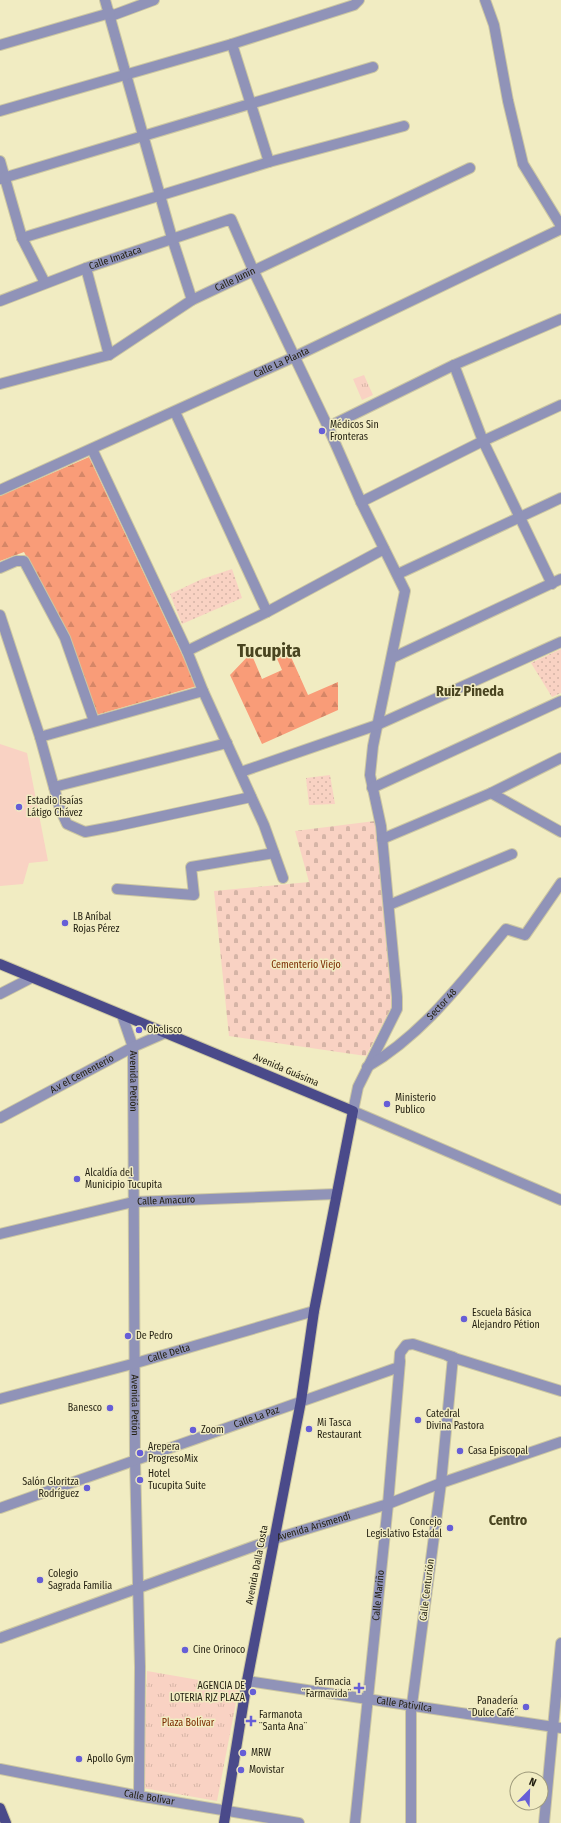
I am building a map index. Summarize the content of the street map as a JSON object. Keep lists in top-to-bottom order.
{
  "streets": {
    "main road": ["Avenida Guásima", "Avenida Dalla Costa"],
    "street": [
      "Calle Imataca",
      "Calle Junín",
      "Calle La Planta",
      "Sector 48",
      "A.v el Cementerio",
      "Avenida Petión",
      "Calle Amacuro",
      "Calle Delta",
      "Calle La Paz",
      "Avenida Arismendi",
      "Calle Centurión",
      "Calle Mariño",
      "Calle Pativilca",
      "Calle Bolívar"
    ]
  },
  "crossings": [
    ["Calle Imataca", "Calle Junín"],
    ["Avenida Guásima", "A.v el Cementerio"],
    ["Avenida Guásima", "Avenida Petión"],
    ["Avenida Guásima", "Avenida Dalla Costa"],
    ["A.v el Cementerio", "Avenida Petión"],
    ["Avenida Petión", "Calle Amacuro"],
    ["Avenida Petión", "Calle Delta"],
    ["Avenida Petión", "Calle La Paz"],
    ["Avenida Petión", "Avenida Arismendi"],
    ["Avenida Petión", "Calle Bolívar"],
    ["Calle Amacuro", "Avenida Dalla Costa"],
    ["Calle Delta", "Avenida Dalla Costa"],
    ["Calle La Paz", "Avenida Dalla Costa"],
    ["Calle La Paz", "Calle Mariño"],
    ["Avenida Arismendi", "Avenida Dalla Costa"],
    ["Avenida Arismendi", "Calle Centurión"],
    ["Avenida Arismendi", "Calle Mariño"],
    ["Avenida Dalla Costa", "Calle Pativilca"],
    ["Avenida Dalla Costa", "Calle Bolívar"],
    ["Calle Centurión", "Calle Pativilca"],
    ["Calle Mariño", "Calle Pativilca"]
  ],
  "districts": ["Tucupita", "Ruiz Pineda", "Centro"],
  "parks": ["Cementerio Viejo", "Plaza Bolívar"],
  "places": {
    "other": [
      "Médicos Sin Fronteras",
      "Estadio Isaías Látigo Chávez",
      "LB Aníbal Rojas Pérez",
      "Obelisco",
      "Ministerio Publico",
      "Alcaldía del Municipio Tucupita",
      "Escuela Básica Alejandro Pétion",
      "De Pedro",
      "Banesco",
      "Catedral Divina Pastora",
      "Mi Tasca Restaurant",
      "Zoom",
      "Casa Episcopal",
      "Arepera ProgresoMix",
      "Hotel Tucupita Suite",
      "Salón Gloritza Rodríguez",
      "Concejo Legislativo Estadal",
      "Colegio Sagrada Familia",
      "Cine Orinoco",
      "AGENCIA DE LOTERIA RJZ PLAZA",
      "Panadería ¨Dulce Café¨",
      "MRW",
      "Apollo Gym",
      "Movistar"
    ],
    "health": ["Farmacia ¨Farmavida¨", "Farmanota ¨Santa Ana¨"]
  },
  "north": "top right"
}
